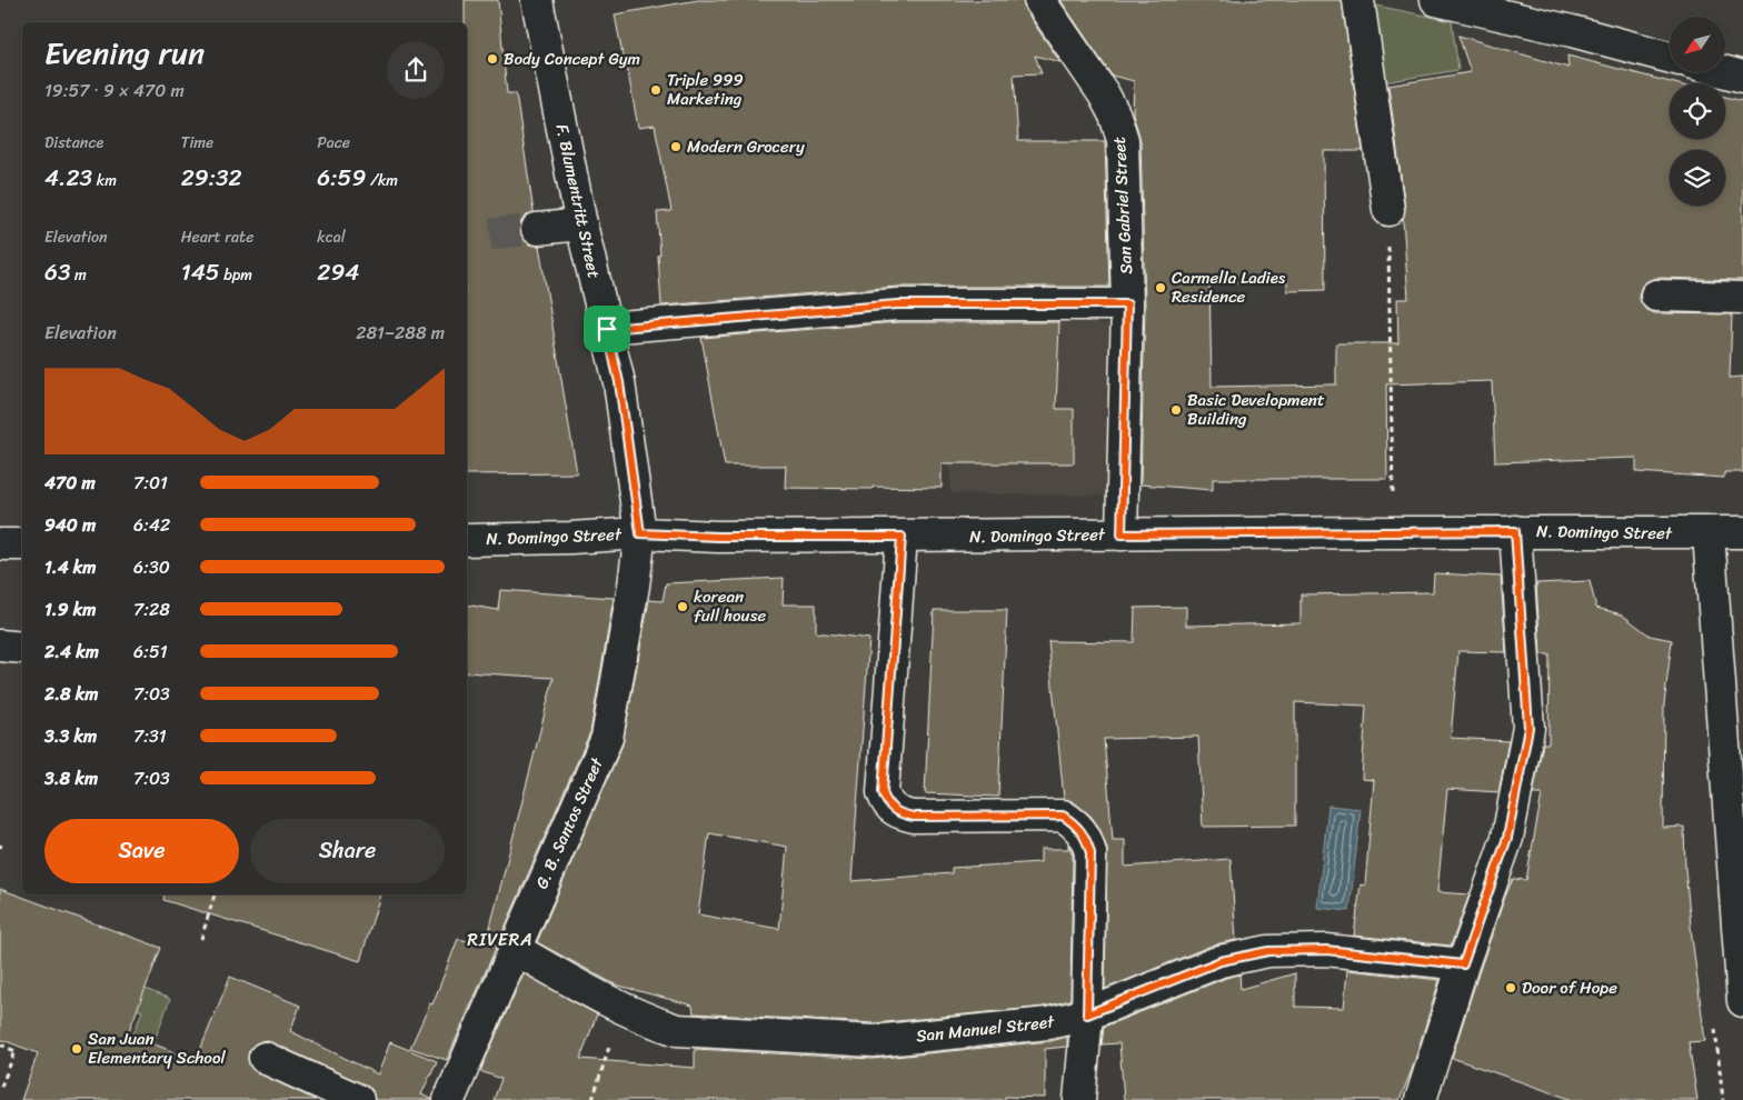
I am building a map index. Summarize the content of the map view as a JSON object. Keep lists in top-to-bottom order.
{
  "streets": {
    "street": [
      "F. Blumentritt Street",
      "San Gabriel Street",
      "N. Domingo Street",
      "G. B. Santos Street",
      "San Manuel Street"
    ]
  },
  "crossings": [
    ["F. Blumentritt Street", "N. Domingo Street"],
    ["F. Blumentritt Street", "G. B. Santos Street"],
    ["San Gabriel Street", "N. Domingo Street"],
    ["N. Domingo Street", "G. B. Santos Street"],
    ["G. B. Santos Street", "San Manuel Street"]
  ],
  "districts": ["RIVERA"],
  "places": [
    "Body Concept Gym",
    "Triple 999 Marketing",
    "Modern Grocery",
    "Carmella Ladies Residence",
    "Basic Development Building",
    "korean full house",
    "Door of Hope",
    "San Juan Elementary School"
  ],
  "north": "bottom left",
  "page": {
    "heading": ["Evening run", "19:57 · 9 × 470 m"],
    "stats": [
      ["Distance", "4.23 km"],
      ["Time", "29:32"],
      ["Pace", "6:59 /km"],
      ["Elevation", "63 m"],
      ["Heart rate", "145 bpm"],
      ["kcal", "294"]
    ],
    "chart": ["Elevation", "281–288 m"],
    "list": [
      {
        "name": "470 m",
        "note": "7:01"
      },
      {
        "name": "940 m",
        "note": "6:42"
      },
      {
        "name": "1.4 km",
        "note": "6:30"
      },
      {
        "name": "1.9 km",
        "note": "7:28"
      },
      {
        "name": "2.4 km",
        "note": "6:51"
      },
      {
        "name": "2.8 km",
        "note": "7:03"
      },
      {
        "name": "3.3 km",
        "note": "7:31"
      },
      {
        "name": "3.8 km",
        "note": "7:03"
      }
    ],
    "buttons": ["Save", "Share"]
  }
}
